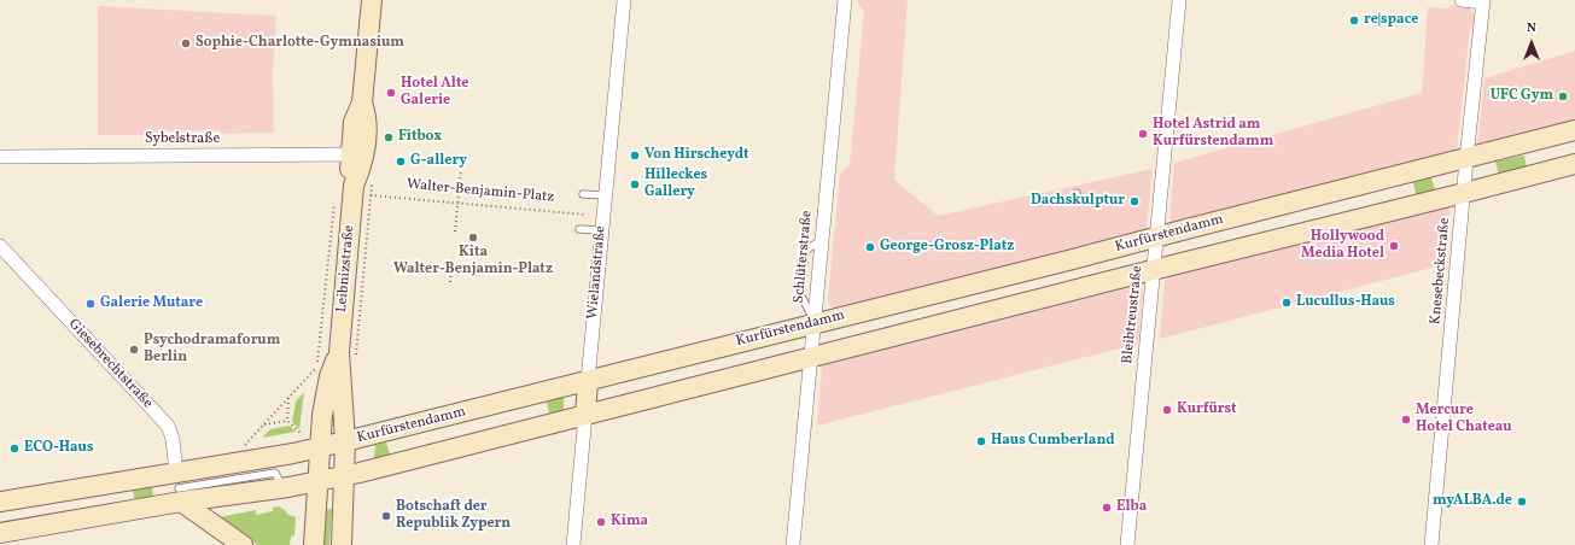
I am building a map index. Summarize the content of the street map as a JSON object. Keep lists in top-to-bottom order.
{
  "streets": {
    "main road": ["Kurfürstendamm", "Leibnizstraße", "Wielandstraße"],
    "street": [
      "Sybelstraße",
      "Schlüterstraße",
      "Knesebeckstraße",
      "Bleibtreustraße",
      "Giesebrechtstraße"
    ],
    "path": ["Walter-Benjamin-Platz"]
  },
  "crossings": [
    ["Sybelstraße", "Leibnizstraße"],
    ["Kurfürstendamm", "Schlüterstraße"],
    ["Kurfürstendamm", "Leibnizstraße"],
    ["Kurfürstendamm", "Knesebeckstraße"],
    ["Kurfürstendamm", "Wielandstraße"],
    ["Kurfürstendamm", "Bleibtreustraße"],
    ["Kurfürstendamm", "Giesebrechtstraße"]
  ],
  "places": [
    "re|space",
    "Sophie-Charlotte-Gymnasium",
    "Hotel Alte Galerie",
    "UFC Gym",
    "Hotel Astrid am Kurfürstendamm",
    "Fitbox",
    "Von Hirscheydt",
    "G-allery",
    "Hilleckes Gallery",
    "Dachskulptur",
    "Kita Walter-Benjamin-Platz",
    "Hollywood Media Hotel",
    "George-Grosz-Platz",
    "Lucullus-Haus",
    "Galerie Mutare",
    "Psychodramaforum Berlin",
    "Kurfürst",
    "Mercure Hotel Chateau",
    "Haus Cumberland",
    "ECO-Haus",
    "myALBA.de",
    "Elba",
    "Botschaft der Republik Zypern",
    "Kima"
  ],
  "north": "top"
}
